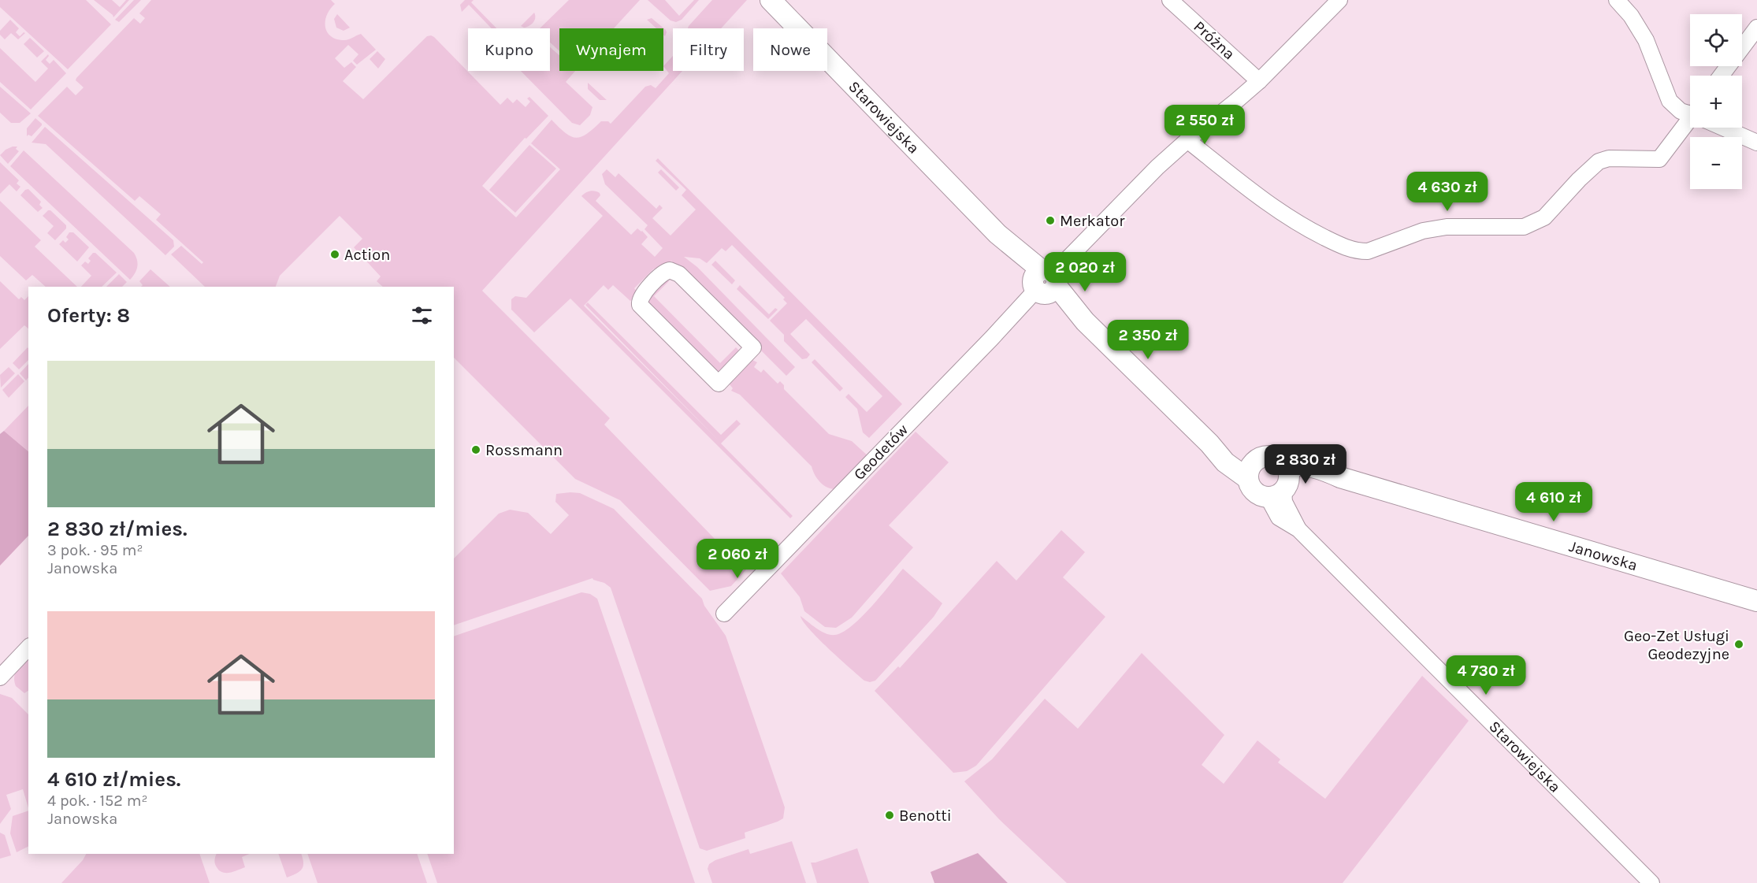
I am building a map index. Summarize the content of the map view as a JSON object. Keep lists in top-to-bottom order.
{
  "streets": {
    "main road": ["Starowiejska", "Janowska"],
    "street": ["Próżna", "Geodetów"]
  },
  "crossings": [
    ["Próżna", "Geodetów"],
    ["Starowiejska", "Geodetów"],
    ["Starowiejska", "Janowska"]
  ],
  "places": [
    "Merkator",
    "Action",
    "Rossmann",
    "Geo-Zet Usługi Geodezyjne",
    "Benotti"
  ],
  "page": {
    "map_buttons": ["+", "−"],
    "chip": [
      "Kupno",
      "Wynajem",
      "Filtry",
      "Nowe"
    ],
    "price": [
      "2 550 zł",
      "4 630 zł",
      "2 020 zł",
      "2 350 zł",
      "2 830 zł",
      "4 610 zł",
      "2 060 zł",
      "4 730 zł"
    ],
    "heading": "Oferty: 8",
    "list": [
      {
        "name": "2 830 zł/mies.",
        "note": "3 pok. · 95 m² · Janowska"
      },
      {
        "name": "4 610 zł/mies.",
        "note": "4 pok. · 152 m² · Janowska"
      }
    ]
  }
}
